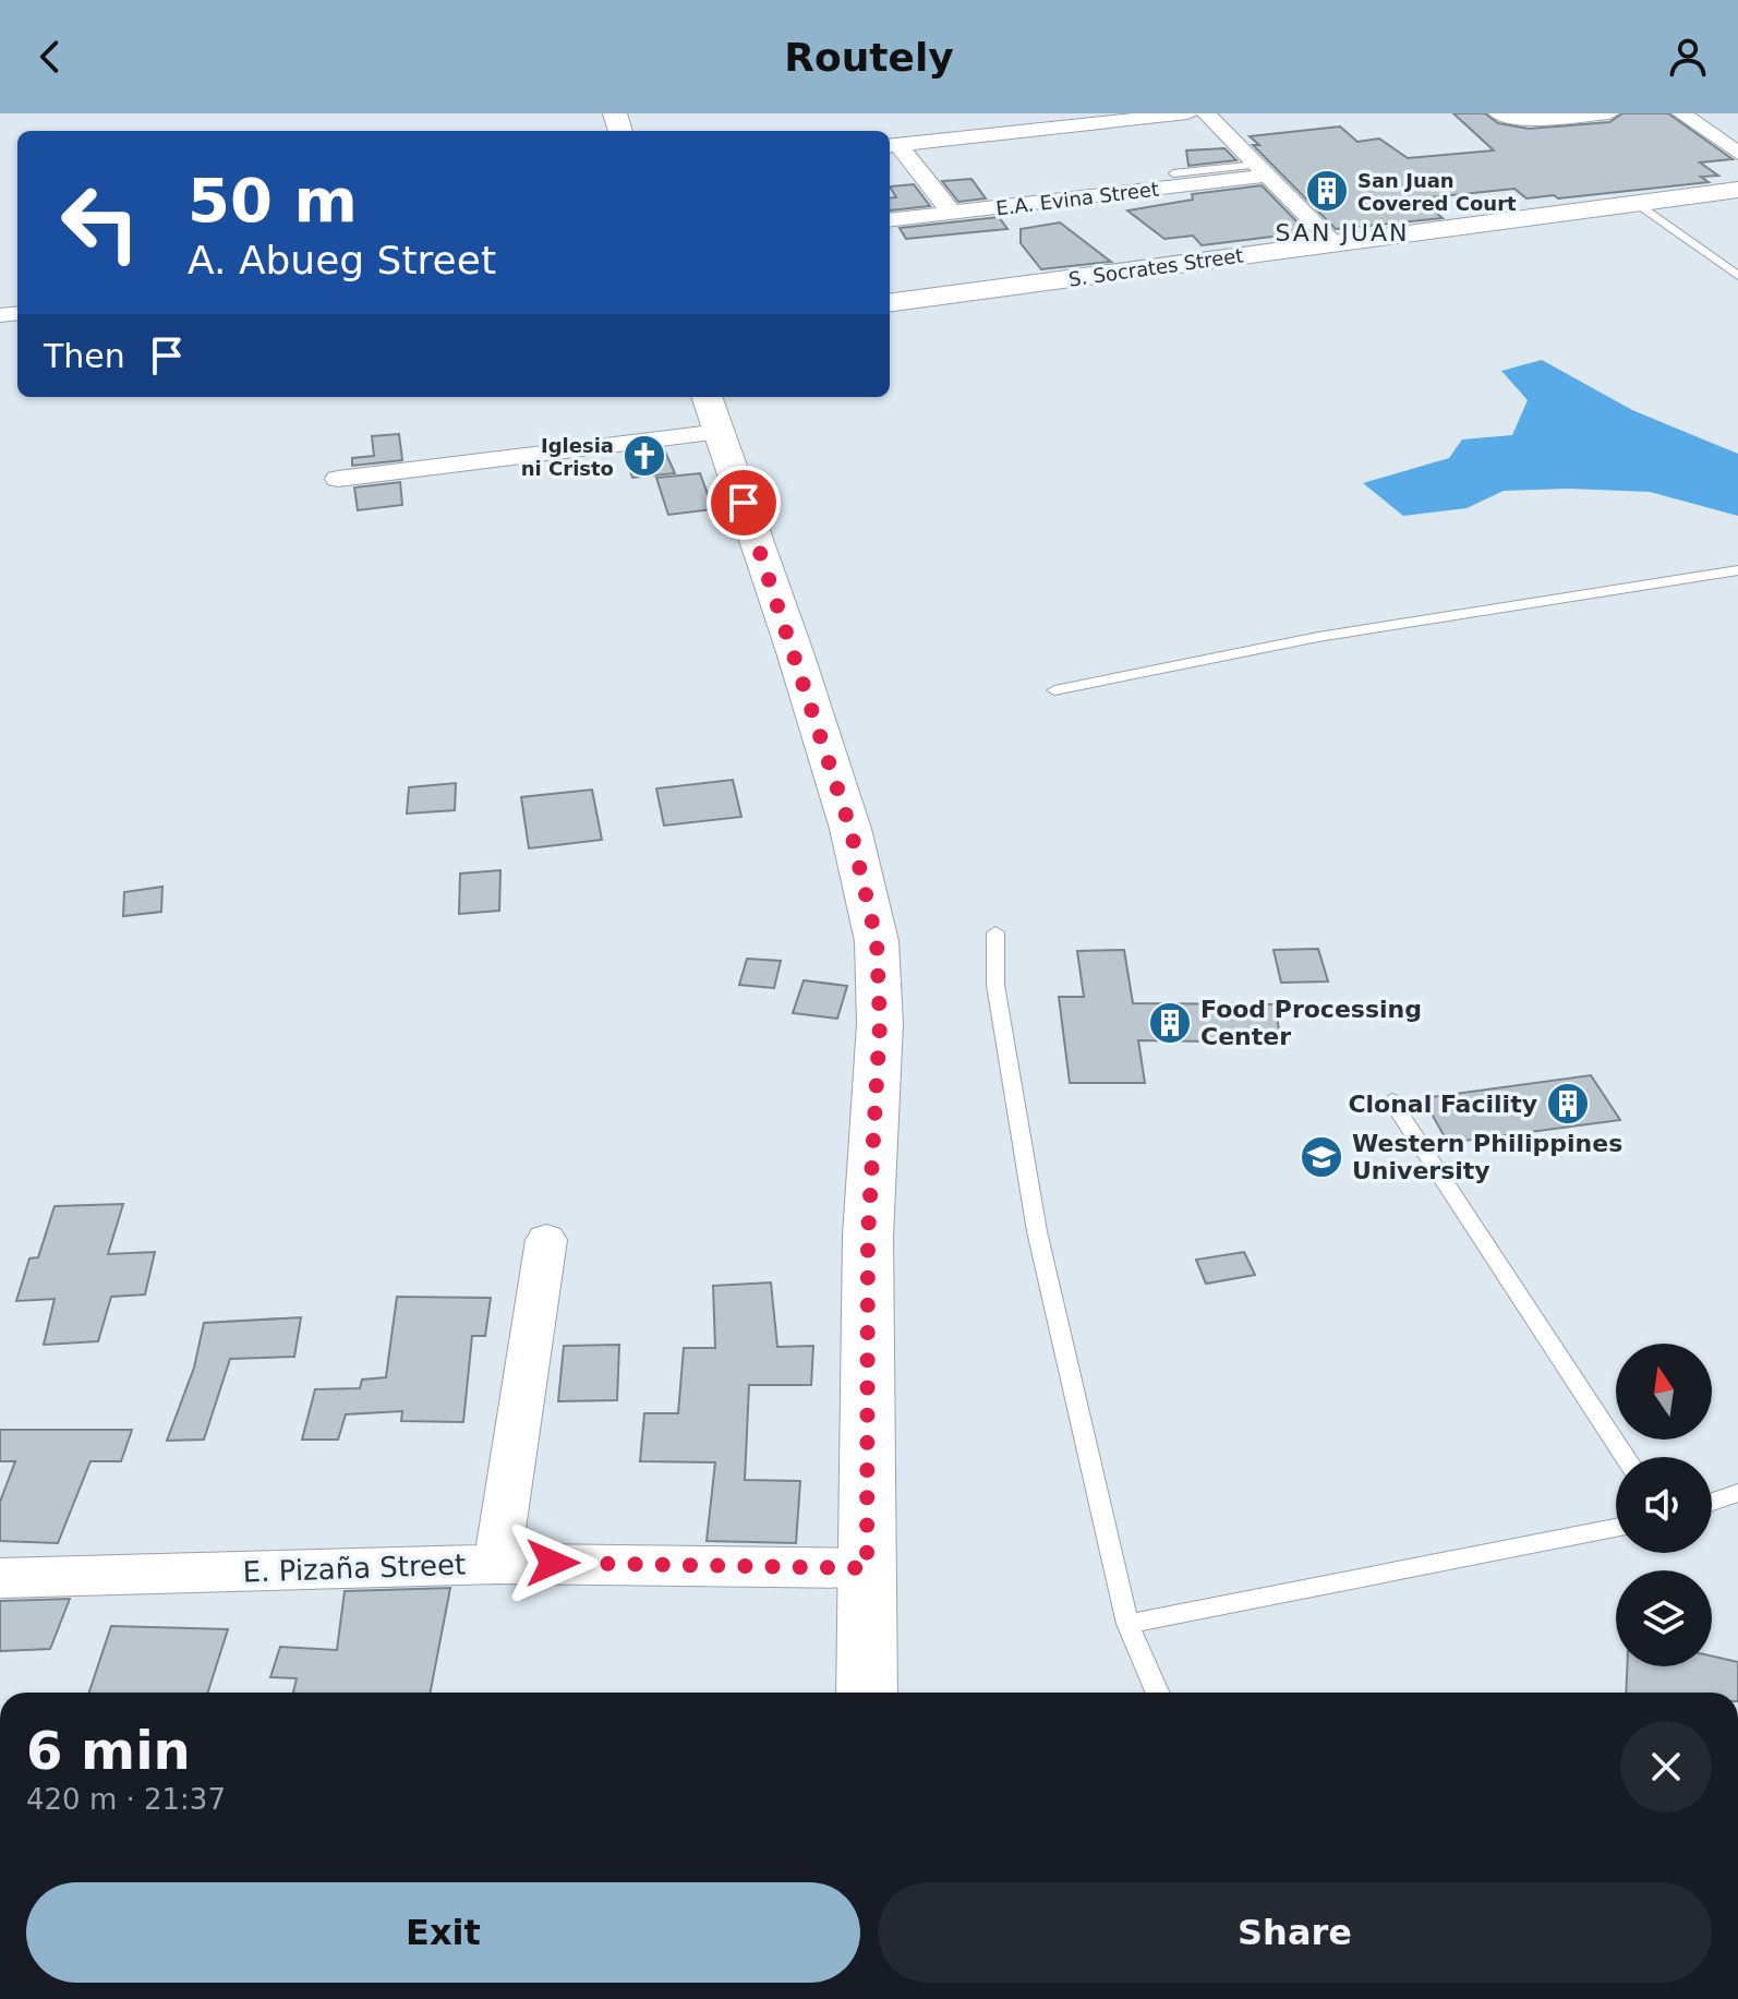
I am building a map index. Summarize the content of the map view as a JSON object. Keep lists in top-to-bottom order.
{
  "streets": {
    "street": ["E.A. Evina Street", "S. Socrates Street", "E. Pizaña Street"]
  },
  "districts": ["SAN JUAN"],
  "places": {
    "building": ["San Juan Covered Court", "Food Processing Center", "Clonal Facility"],
    "church": ["Iglesia ni Cristo"],
    "school or university": ["Western Philippines University"]
  },
  "north": "top",
  "page": {
    "header": "Routely",
    "turn": ["50 m", "A. Abueg Street"],
    "then": "Then",
    "heading": ["6 min", "420 m · 21:37"],
    "buttons": ["Exit", "Share"]
  }
}
